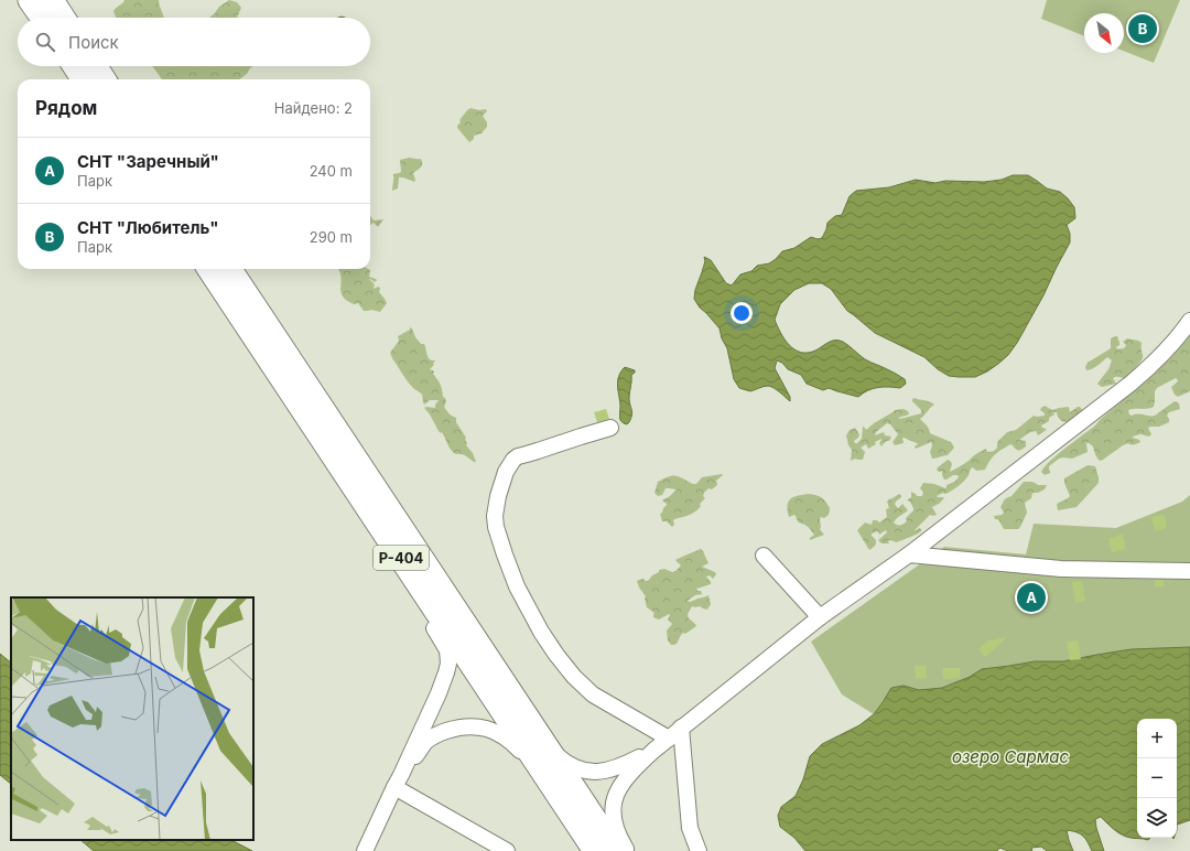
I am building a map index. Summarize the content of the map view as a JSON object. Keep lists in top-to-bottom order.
{
  "streets": {
    "highway": ["Р-404"]
  },
  "water": ["озеро Сармас"],
  "north": "bottom right",
  "page": {
    "pins": ["B", "A"],
    "search": "Поиск",
    "heading": ["Рядом", "Найдено: 2"],
    "list": [
      {
        "mark": "A",
        "name": "СНТ \"Заречный\"",
        "note": "Парк",
        "value": "240 m"
      },
      {
        "mark": "B",
        "name": "СНТ \"Любитель\"",
        "note": "Парк",
        "value": "290 m"
      }
    ],
    "map_buttons": ["+", "−"]
  }
}
